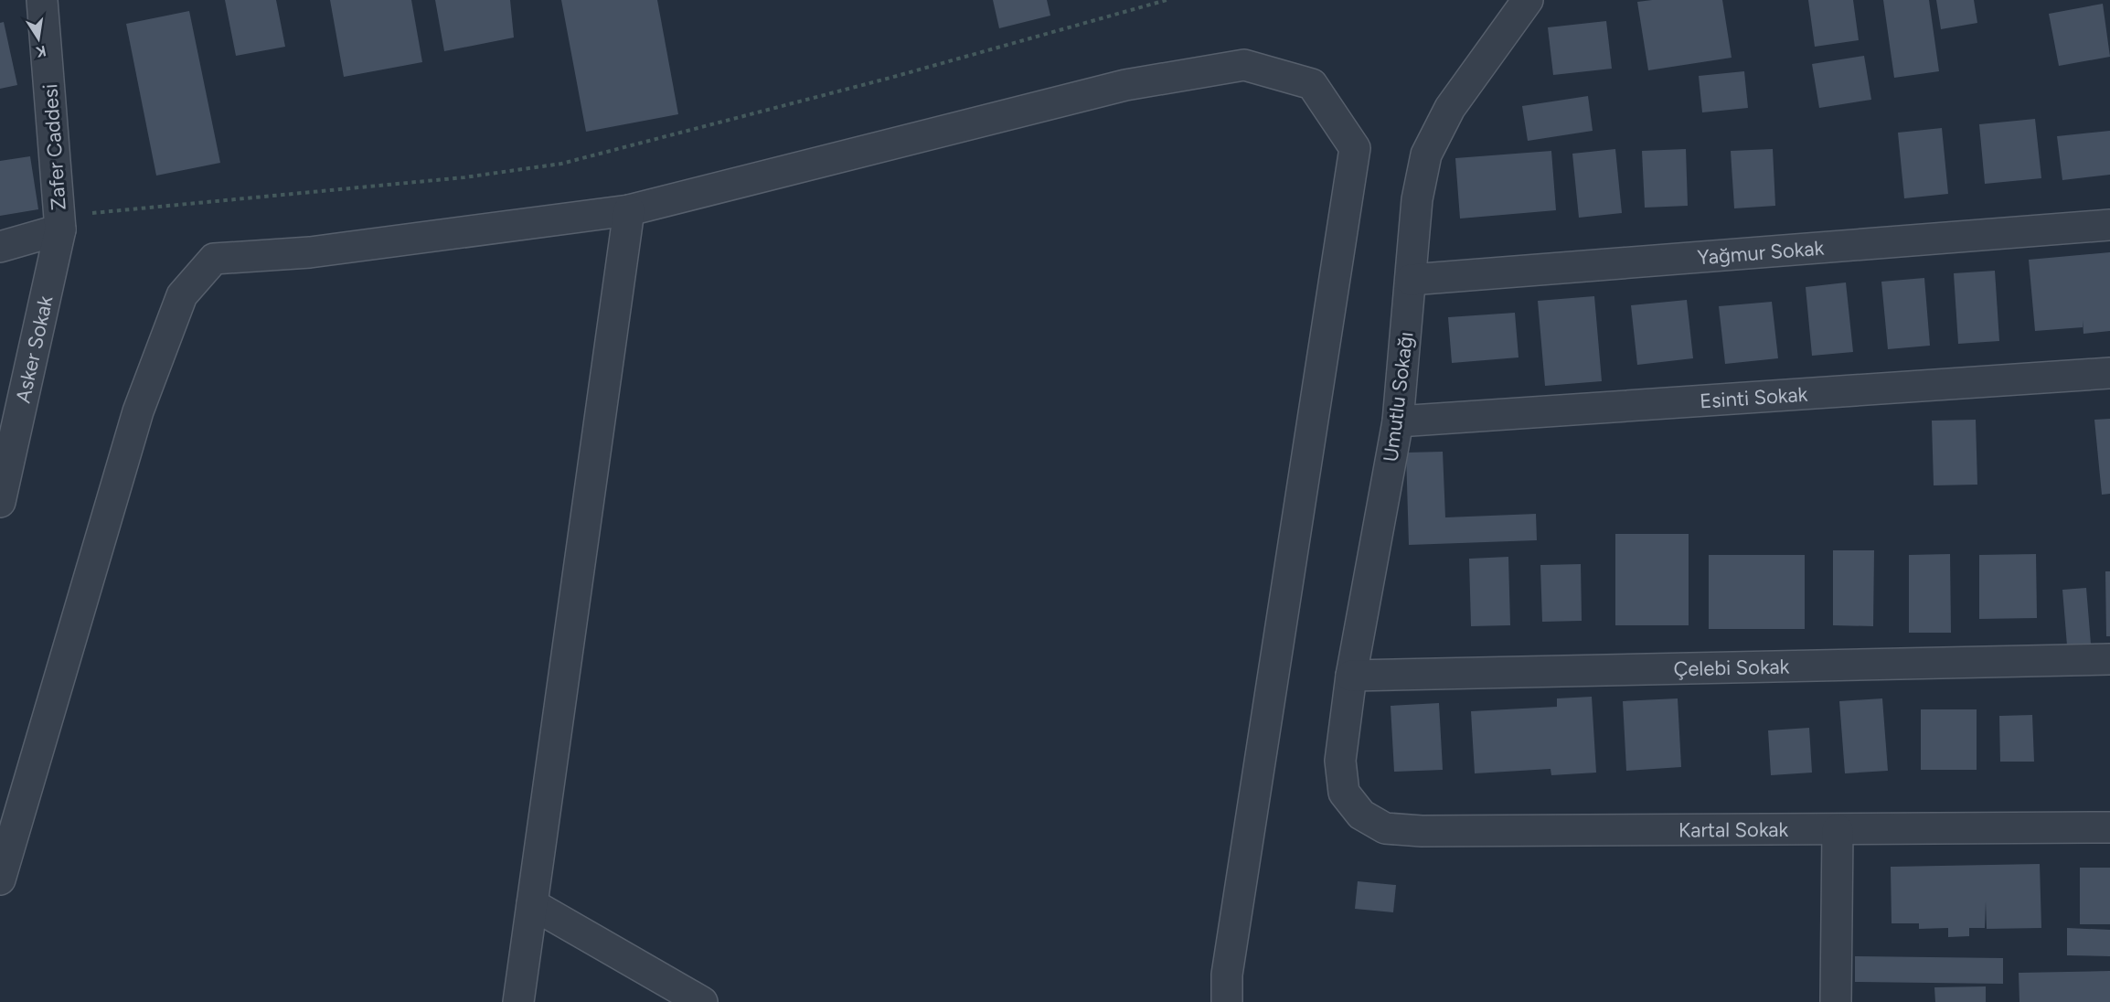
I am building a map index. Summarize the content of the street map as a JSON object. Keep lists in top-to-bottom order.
{
  "streets": {
    "street": [
      "Zafer Caddesi",
      "Yağmur Sokak",
      "Asker Sokak",
      "Umutlu Sokağı",
      "Esinti Sokak",
      "Çelebi Sokak",
      "Kartal Sokak"
    ]
  },
  "crossings": [
    ["Zafer Caddesi", "Asker Sokak"],
    ["Yağmur Sokak", "Umutlu Sokağı"],
    ["Umutlu Sokağı", "Esinti Sokak"],
    ["Umutlu Sokağı", "Çelebi Sokak"],
    ["Umutlu Sokağı", "Kartal Sokak"]
  ],
  "north": "bottom"
}
